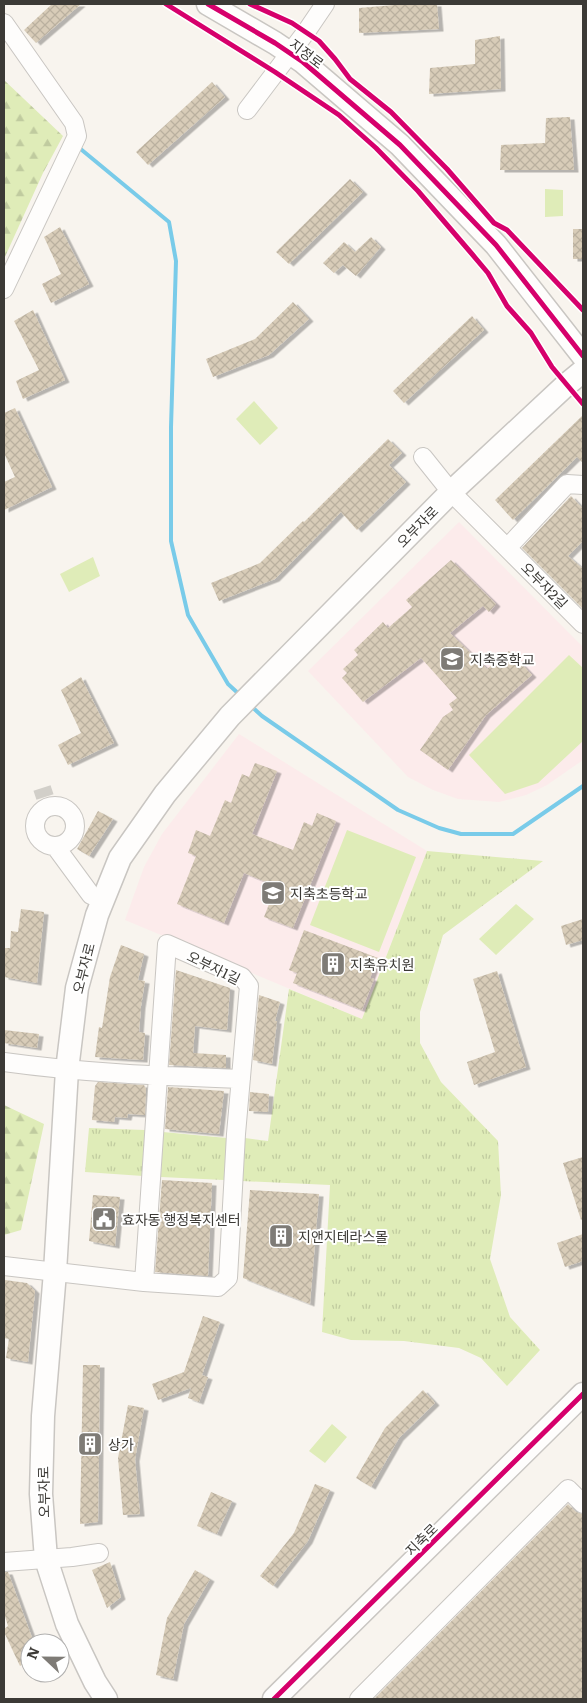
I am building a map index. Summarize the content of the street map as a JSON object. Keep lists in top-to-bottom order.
{
  "streets": {
    "main road": ["지정로", "오부자로", "지축로"],
    "street": ["오부자2길", "오부자1길"]
  },
  "crossings": [
    ["오부자로", "오부자2길"],
    ["오부자로", "오부자1길"]
  ],
  "places": {
    "school or university": ["지축중학교", "지축초등학교"],
    "building": ["지축유치원", "지앤지테라스몰", "상가"],
    "public building": ["효자동 행정복지센터"]
  },
  "north": "left"
}
